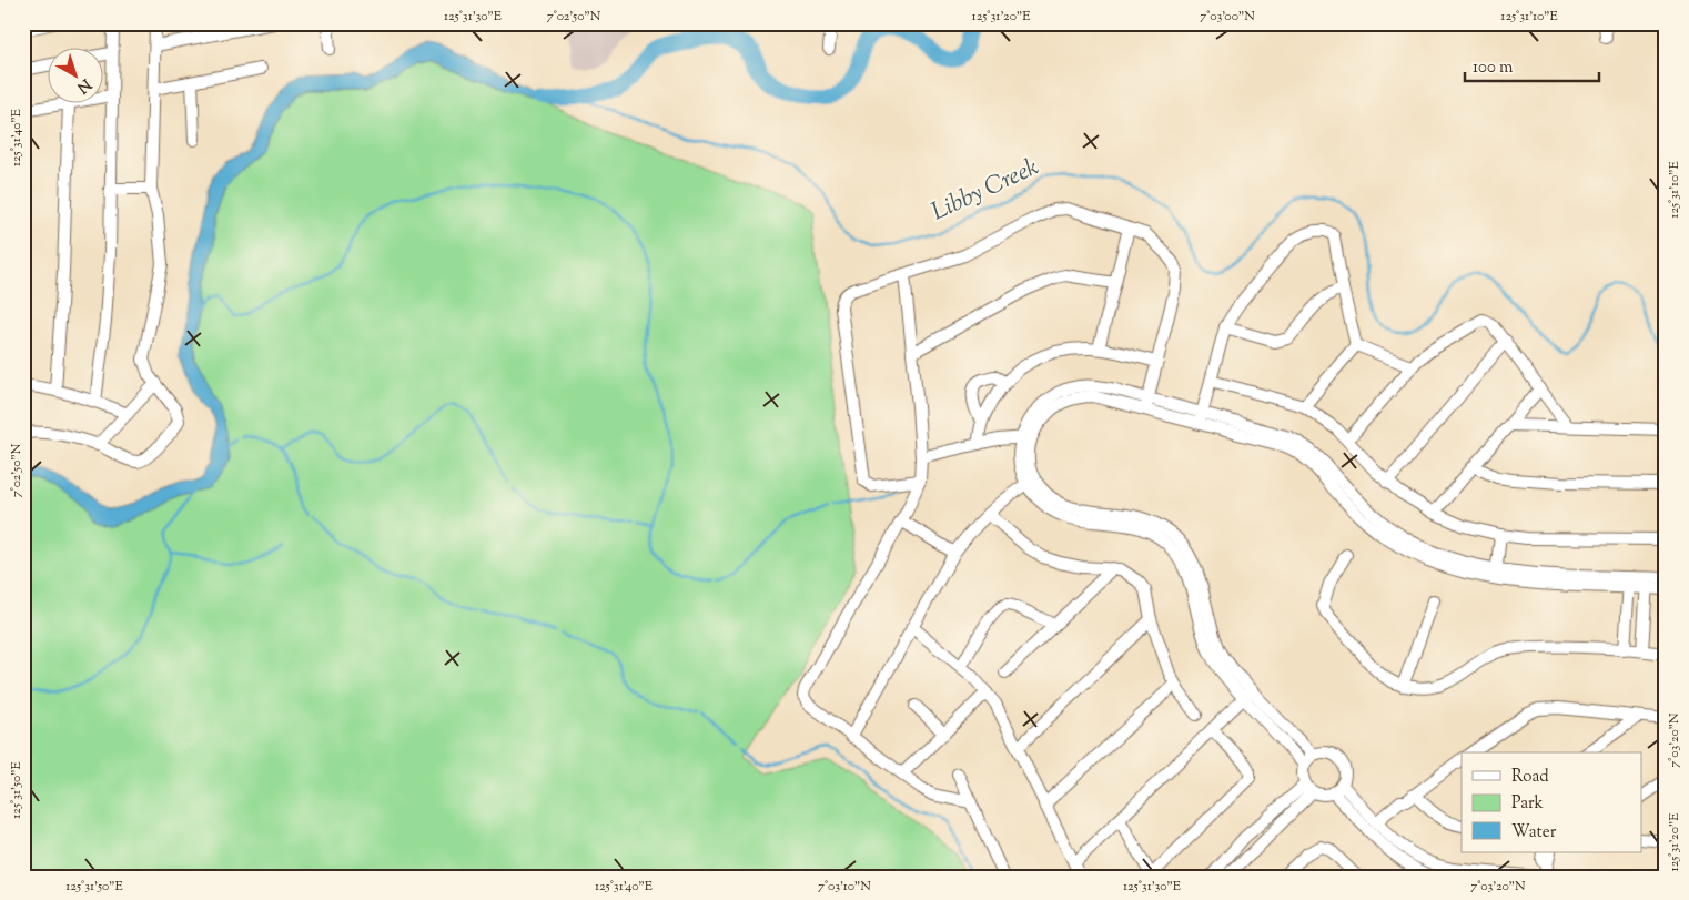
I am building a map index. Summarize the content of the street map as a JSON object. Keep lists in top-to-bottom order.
{
  "water": ["Libby Creek"],
  "legend": ["Road", "Park", "Water"],
  "scale_bar": "100 m",
  "north": "bottom right",
  "coordinates": [
    "125°31'30\"E",
    "7°02'50\"N",
    "125°31'20\"E",
    "7°03'00\"N",
    "125°31'10\"E",
    "125°31'40\"E",
    "7°03'20\"N",
    "125°31'50\"E",
    "7°03'10\"N"
  ]
}
